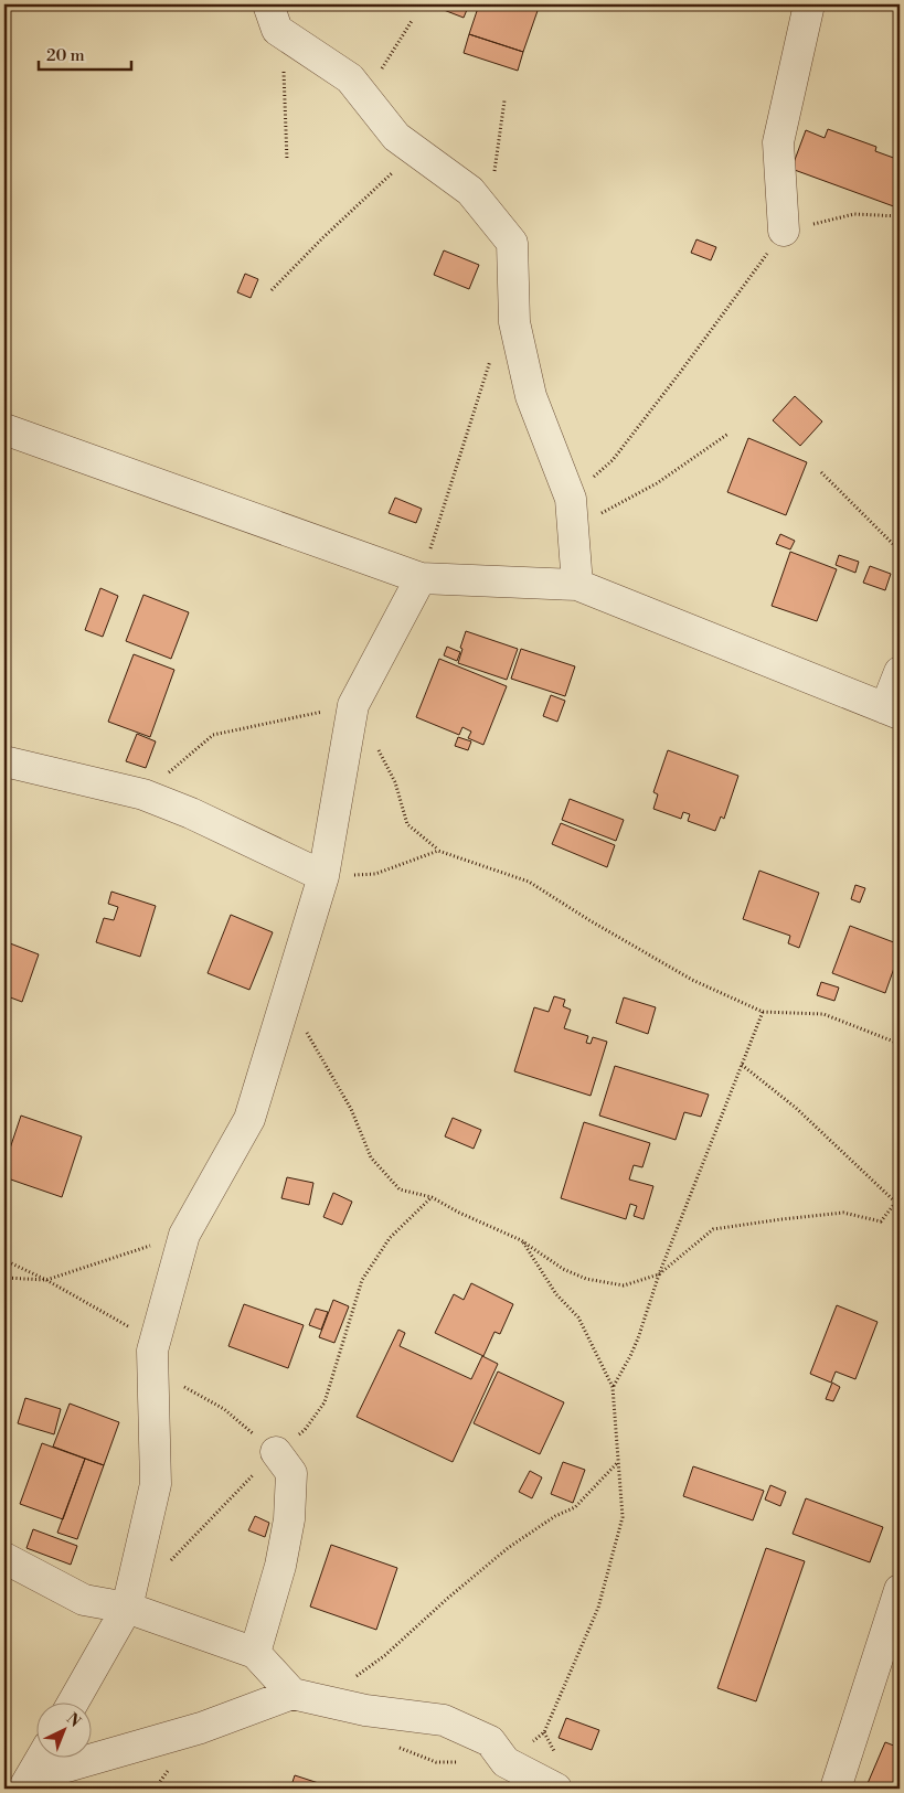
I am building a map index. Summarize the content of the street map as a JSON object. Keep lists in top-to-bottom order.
{
  "scale_bar": "20 m",
  "north": "top right"
}
